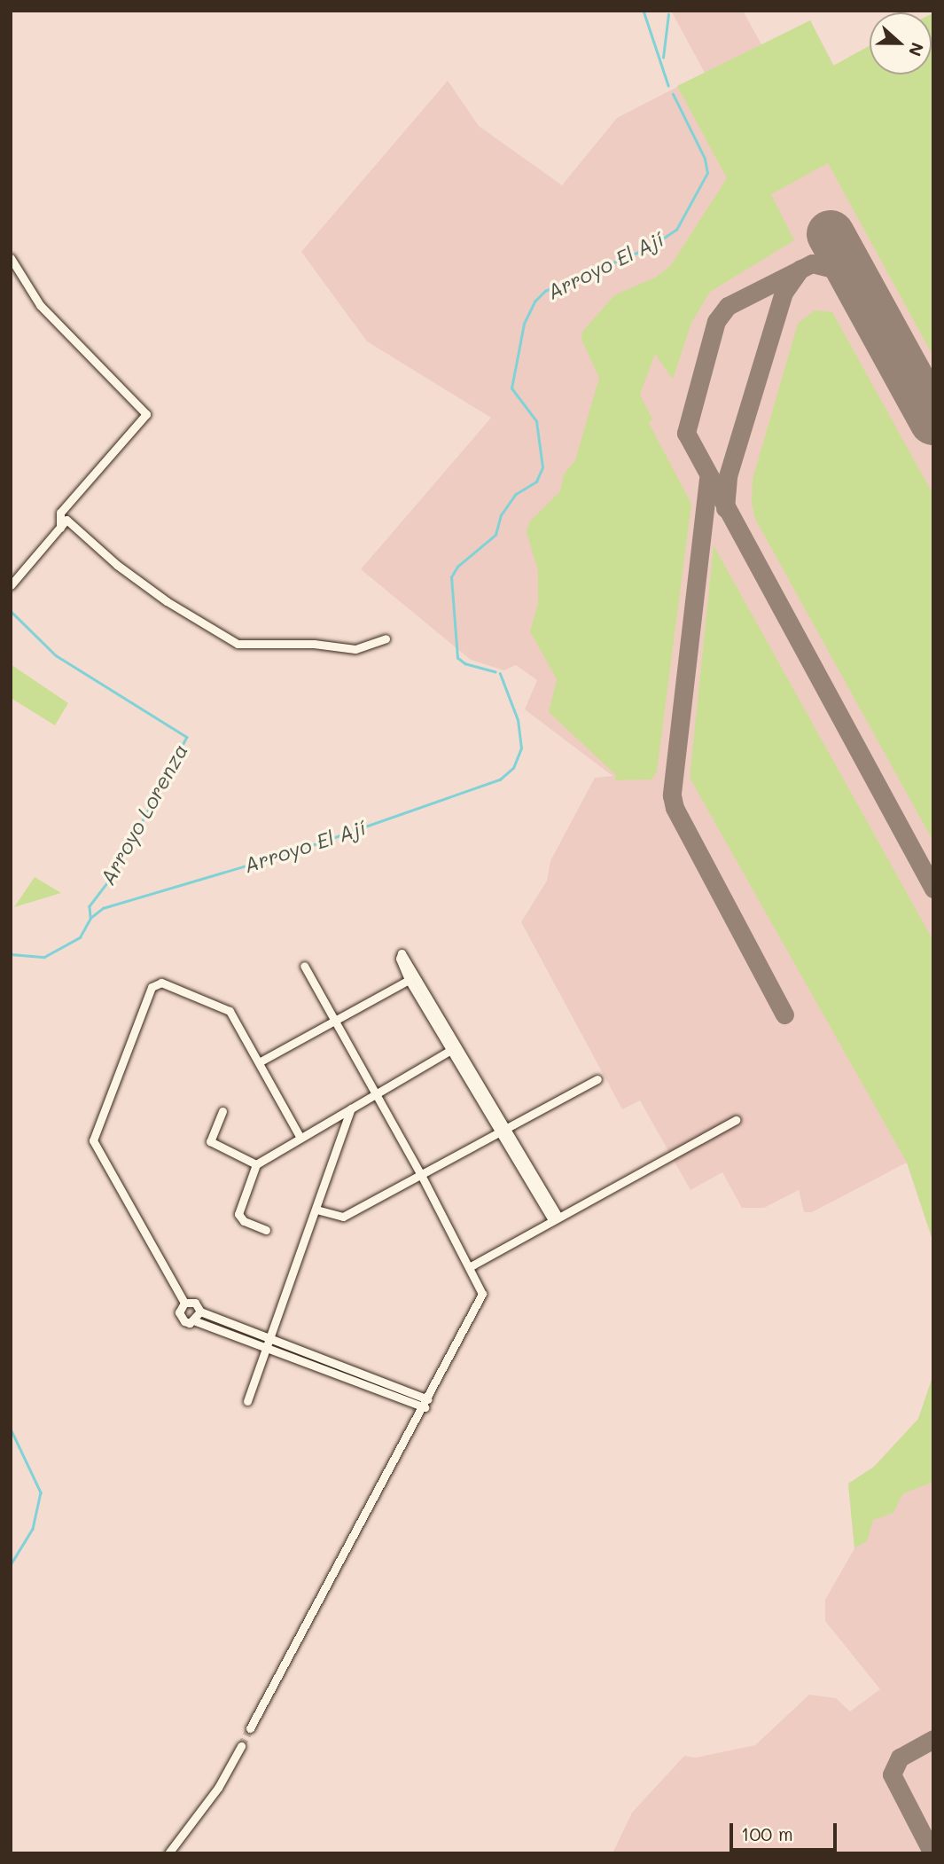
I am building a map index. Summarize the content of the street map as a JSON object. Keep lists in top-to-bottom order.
{
  "water": ["Arroyo El Ají", "Arroyo Lorenza"],
  "scale_bar": "100 m",
  "north": "right"
}
